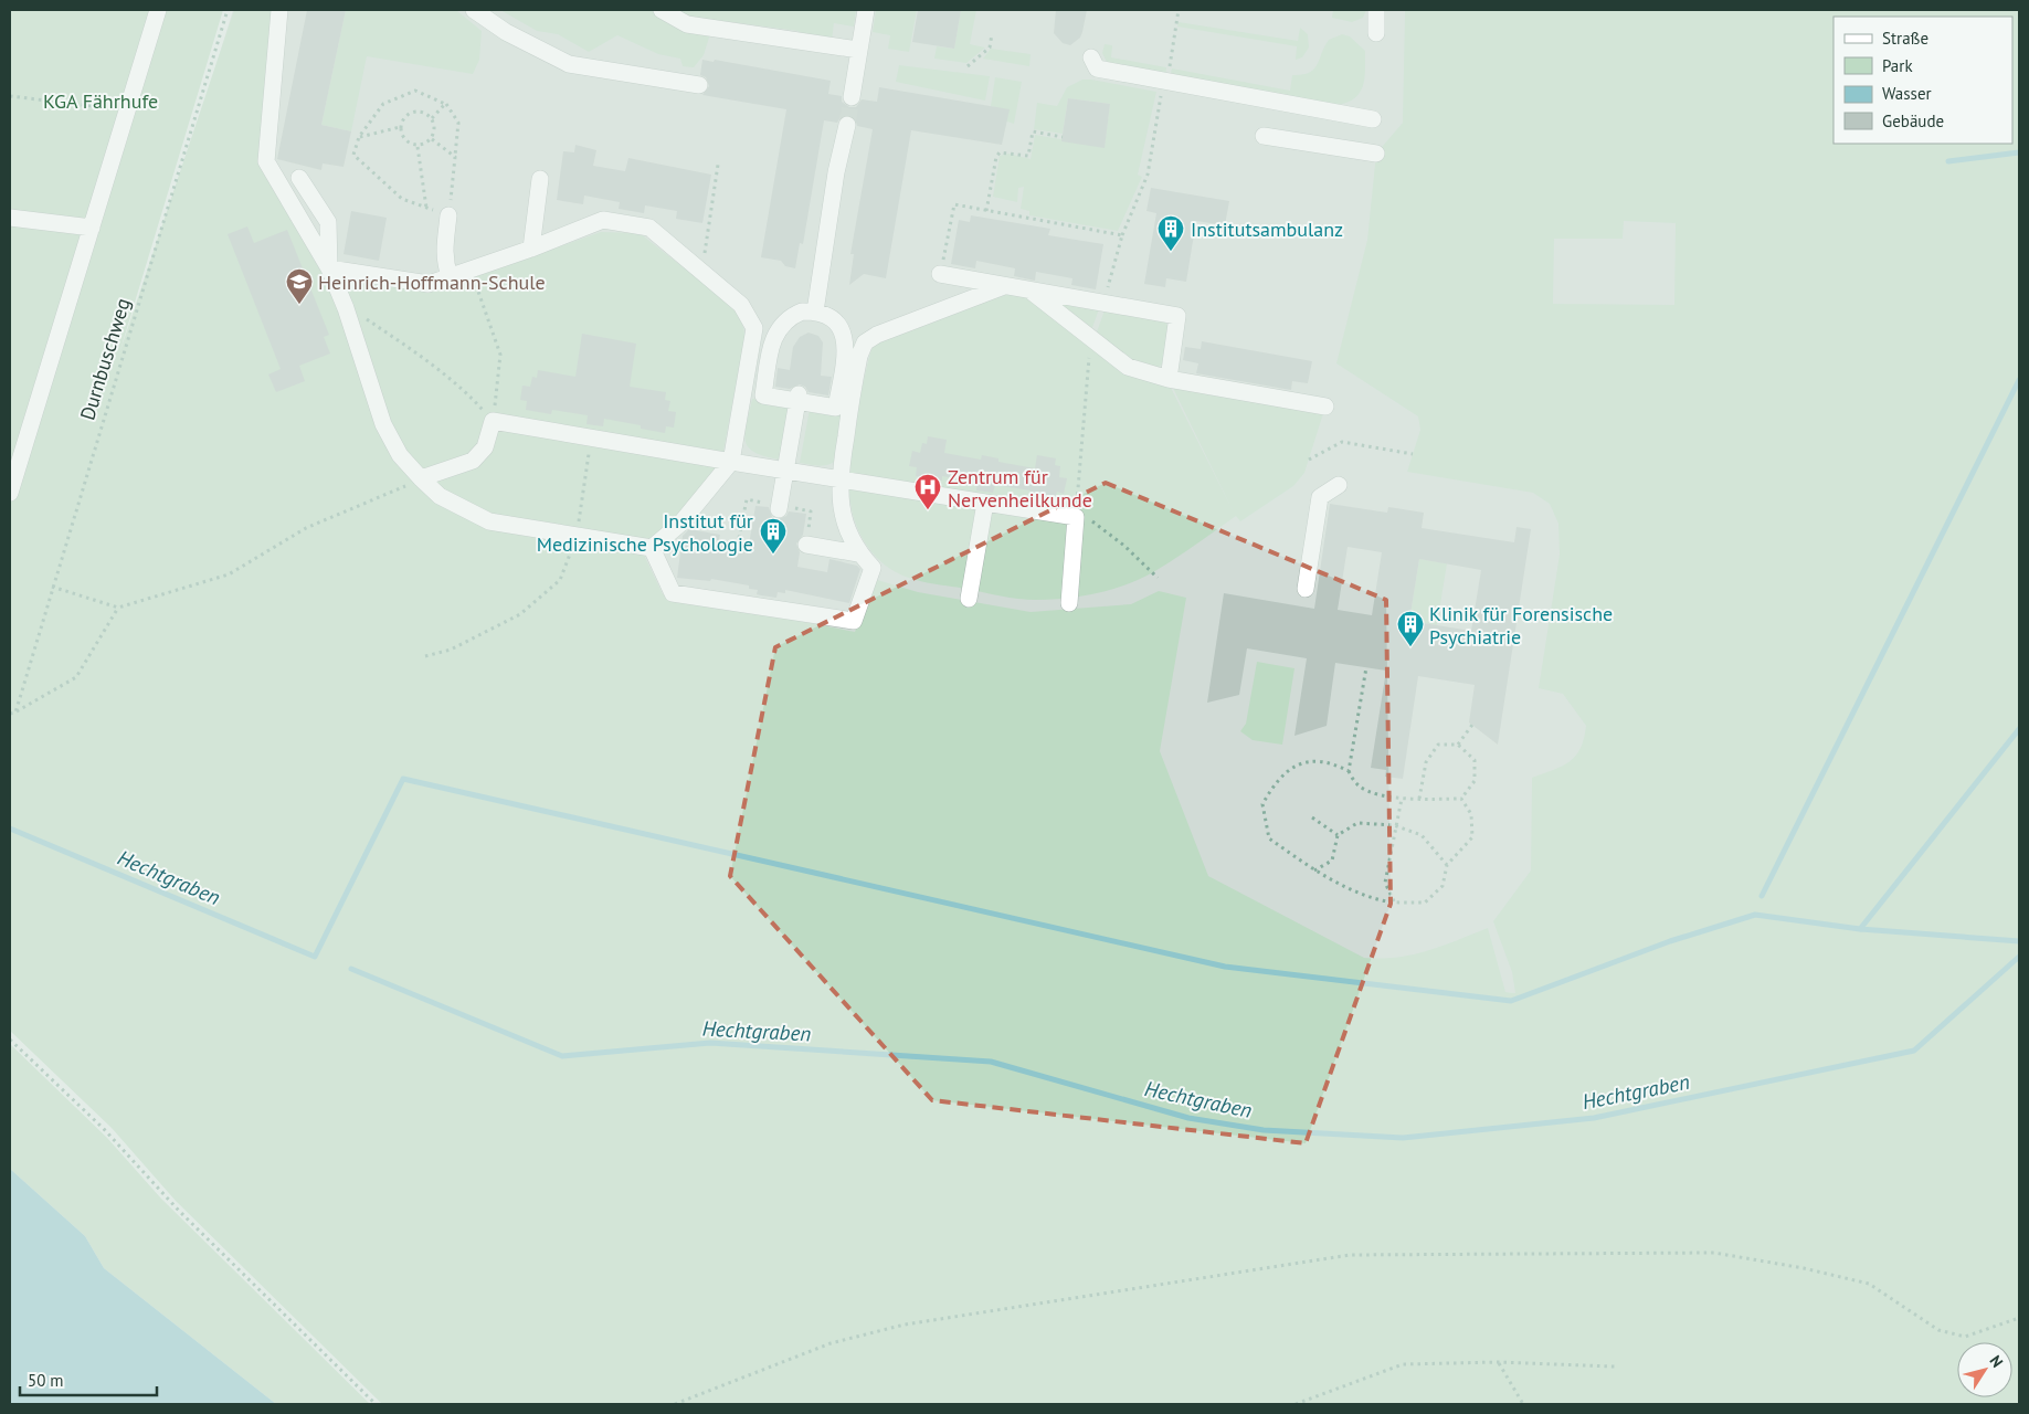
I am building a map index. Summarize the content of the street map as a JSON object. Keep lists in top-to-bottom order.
{
  "streets": {
    "path": ["Durnbuschweg"]
  },
  "water": ["Hechtgraben"],
  "parks": ["KGA Fährhufe"],
  "places": {
    "building": ["Institutsambulanz", "Institut für Medizinische Psychologie", "Klinik für Forensische Psychiatrie"],
    "school or university": ["Heinrich-Hoffmann-Schule"],
    "hospital": ["Zentrum für Nervenheilkunde"]
  },
  "legend": [
    "Straße",
    "Park",
    "Wasser",
    "Gebäude"
  ],
  "scale_bar": "50 m",
  "north": "top right"
}
